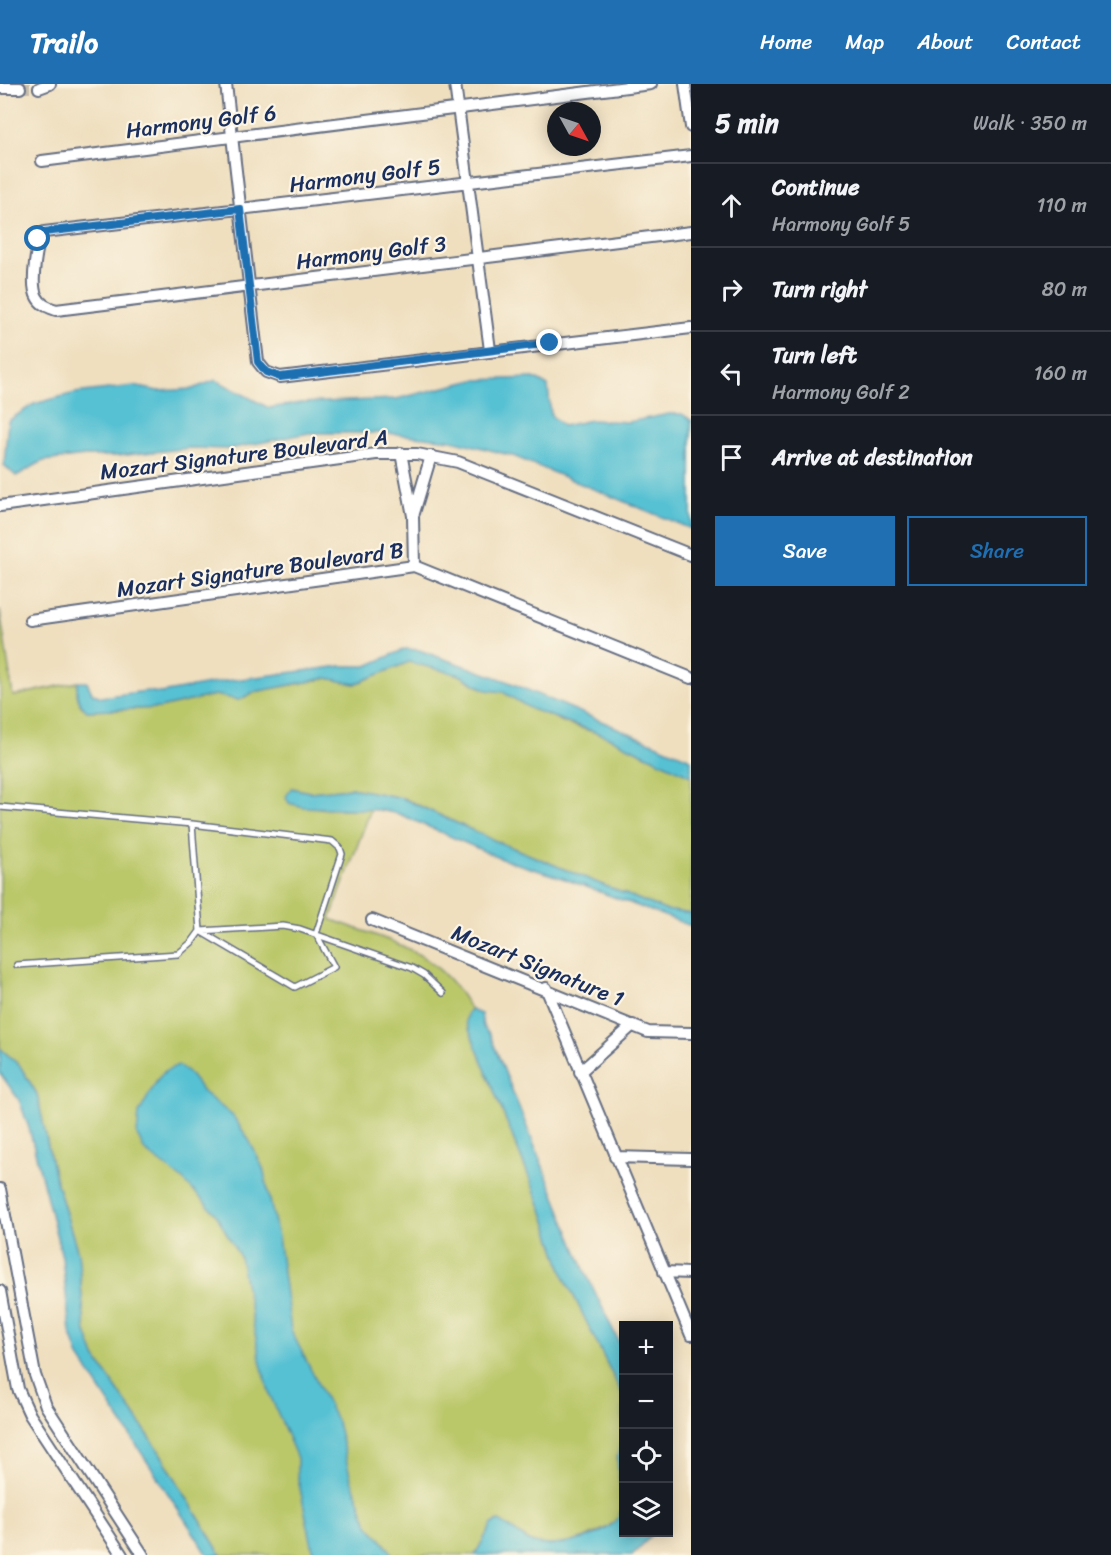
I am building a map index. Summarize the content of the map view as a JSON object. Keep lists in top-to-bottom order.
{
  "streets": {
    "street": [
      "Harmony Golf 6",
      "Harmony Golf 5",
      "Harmony Golf 3",
      "Mozart Signature Boulevard A",
      "Mozart Signature Boulevard B",
      "Mozart Signature 1"
    ]
  },
  "crossings": [
    ["Harmony Golf 5", "Harmony Golf 3"]
  ],
  "north": "bottom right",
  "page": {
    "header": "Trailo",
    "nav": [
      "Home",
      "Map",
      "About",
      "Contact"
    ],
    "heading": ["5 min", "Walk · 350 m"],
    "list": [
      ["Continue", "Harmony Golf 5", "110 m"],
      ["Turn right", "80 m"],
      ["Turn left", "Harmony Golf 2", "160 m"],
      "Arrive at destination"
    ],
    "buttons": ["Save", "Share"],
    "map_buttons": ["+", "−"]
  }
}
